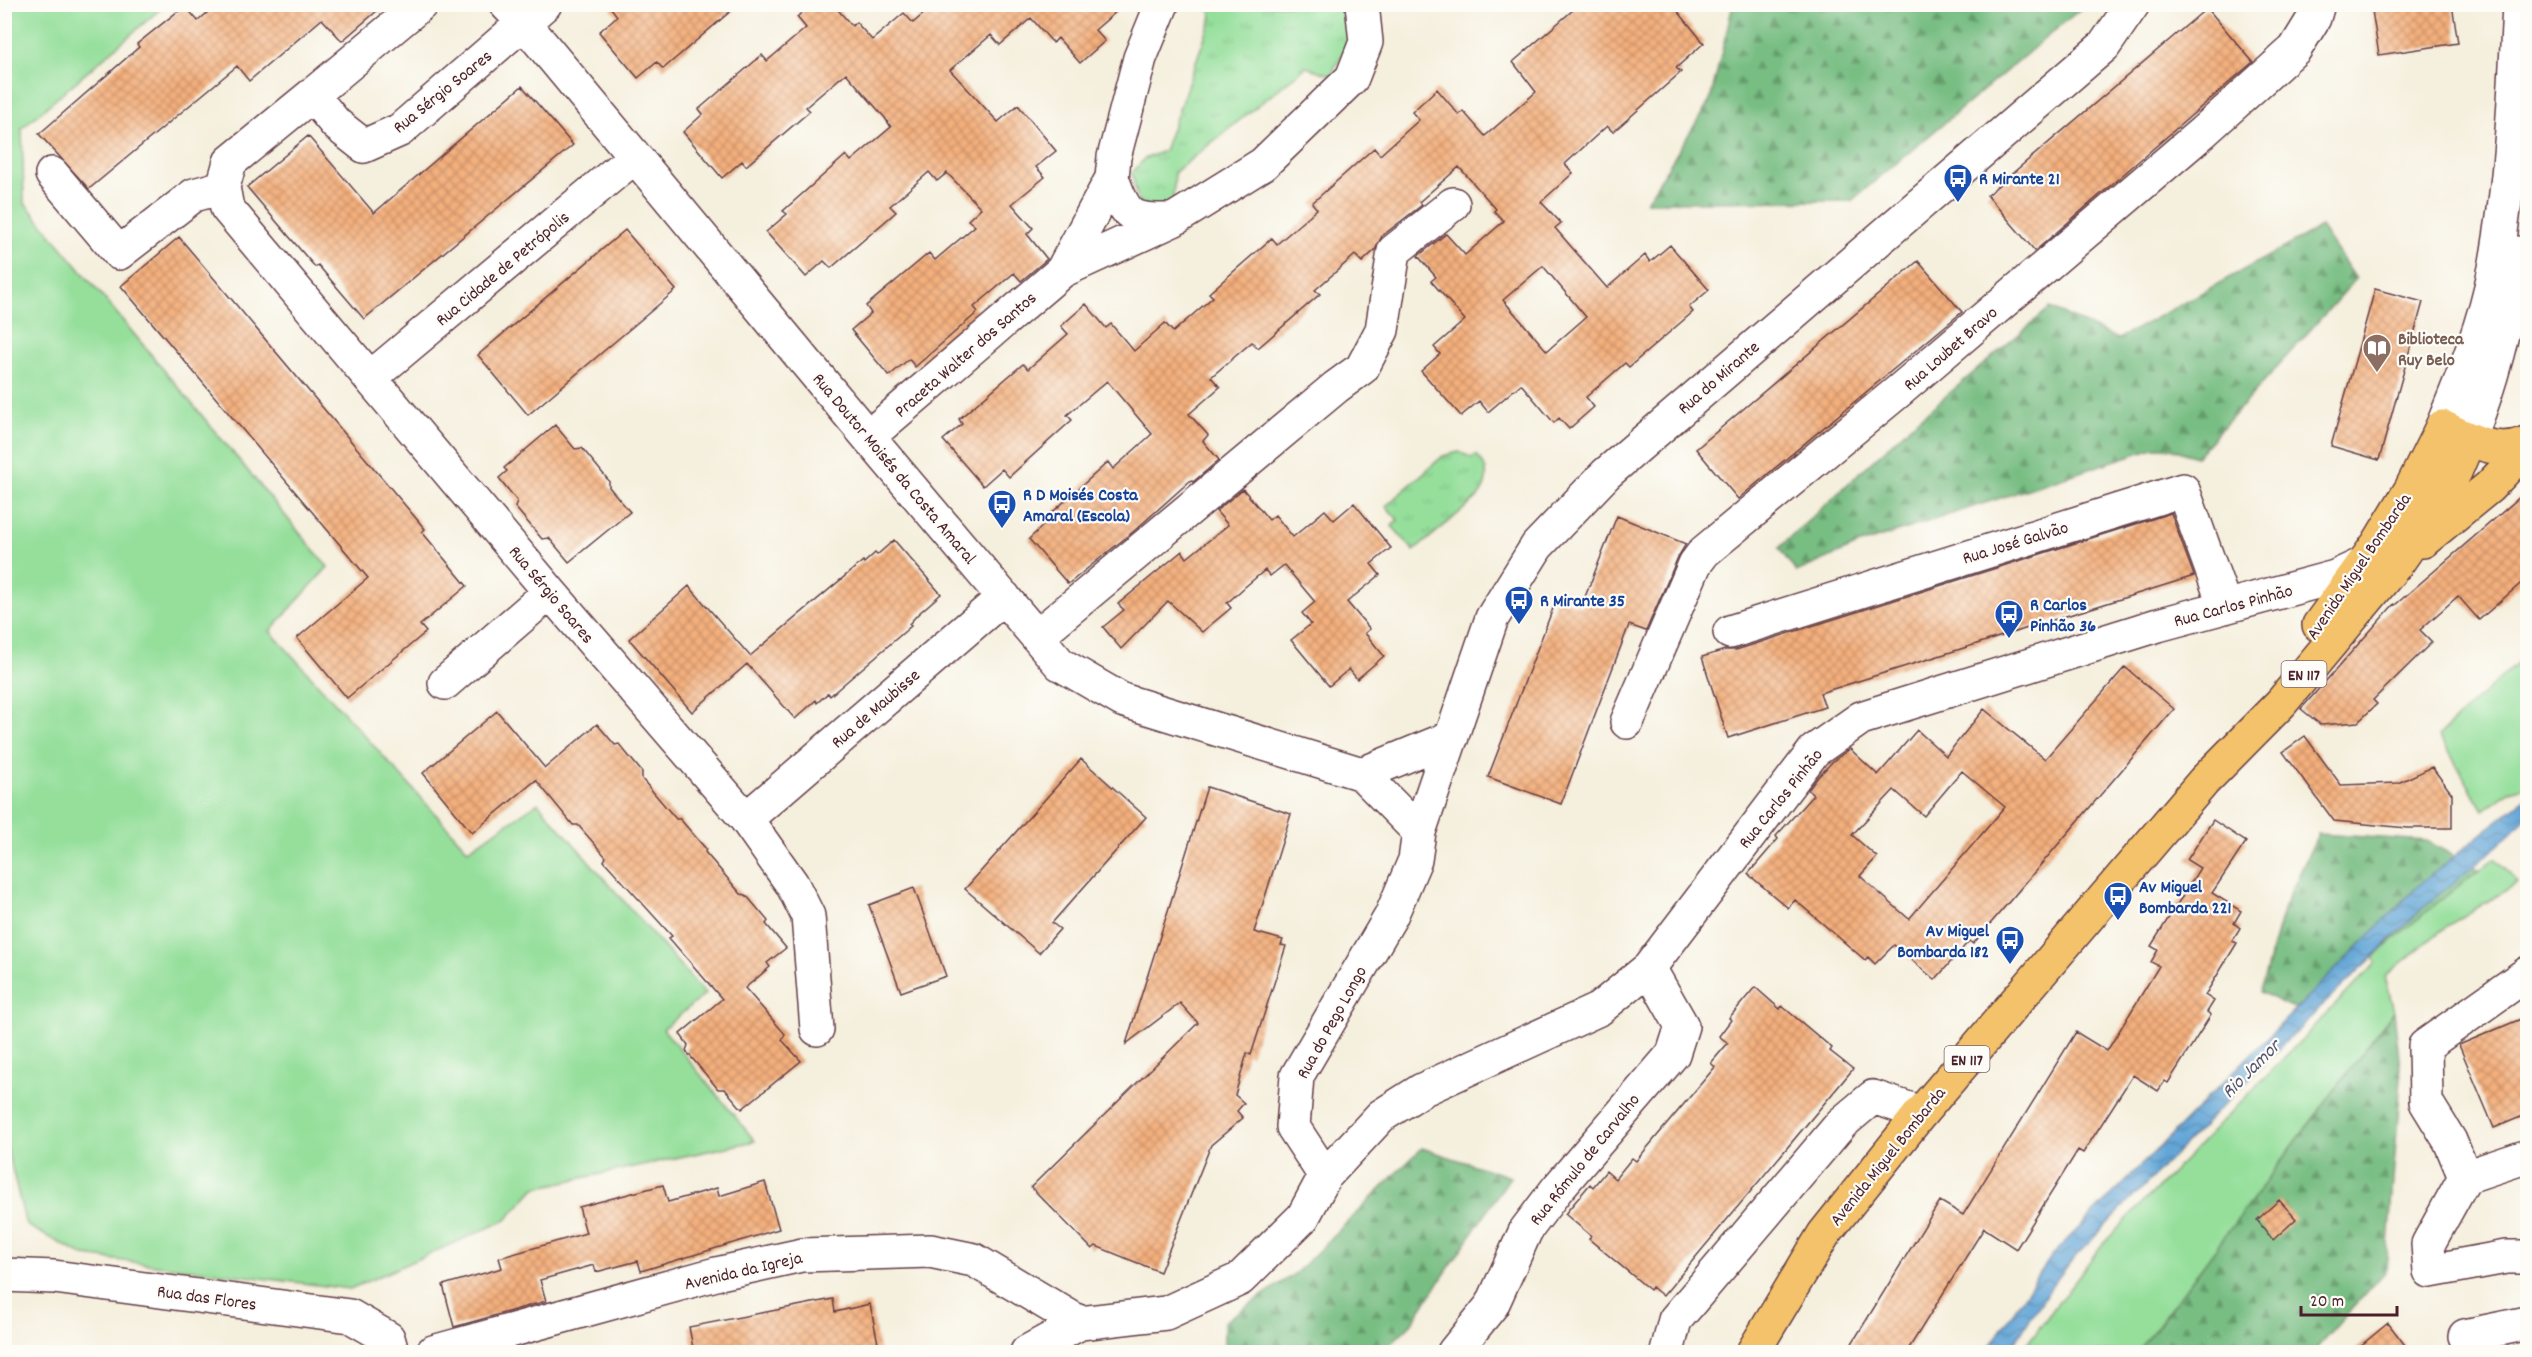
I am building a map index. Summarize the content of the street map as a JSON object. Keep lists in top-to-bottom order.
{
  "streets": {
    "main road": ["Avenida Miguel Bombarda", "EN 117"],
    "street": [
      "Rua Sérgio Soares",
      "Rua Cidade de Petrópolis",
      "Rua Loubet Bravo",
      "Praceta Walter dos Santos",
      "Rua do Mirante",
      "Rua Doutor Moisés da Costa Amaral",
      "Rua José Galvão",
      "Rua Carlos Pinhão",
      "Rua de Maubisse",
      "Rua do Pego Longo",
      "Rua Rómulo de Carvalho",
      "Avenida da Igreja",
      "Rua das Flores"
    ]
  },
  "crossings": [
    ["Rua Sérgio Soares", "Rua Cidade de Petrópolis"],
    ["Rua Sérgio Soares", "Rua Doutor Moisés da Costa Amaral"],
    ["Rua Sérgio Soares", "Rua de Maubisse"],
    ["Rua Cidade de Petrópolis", "Rua Doutor Moisés da Costa Amaral"],
    ["Praceta Walter dos Santos", "Rua Doutor Moisés da Costa Amaral"],
    ["Rua do Mirante", "Rua Doutor Moisés da Costa Amaral"],
    ["Rua do Mirante", "Rua do Pego Longo"],
    ["Rua Doutor Moisés da Costa Amaral", "Rua de Maubisse"],
    ["Rua Doutor Moisés da Costa Amaral", "Rua do Pego Longo"],
    ["Rua José Galvão", "Rua Carlos Pinhão"],
    ["Avenida Miguel Bombarda", "Rua Carlos Pinhão"],
    ["Rua Carlos Pinhão", "Rua do Pego Longo"],
    ["Rua Carlos Pinhão", "Rua Rómulo de Carvalho"]
  ],
  "water": ["Rio Jamor"],
  "places": {
    "bus stop": [
      "R Mirante 21",
      "R D Moisés Costa Amaral (Escola)",
      "R Mirante 35",
      "R Carlos Pinhão 36",
      "Av Miguel Bombarda 221",
      "Av Miguel Bombarda 182"
    ],
    "library": ["Biblioteca Ruy Belo"]
  },
  "scale_bar": "20 m"
}
